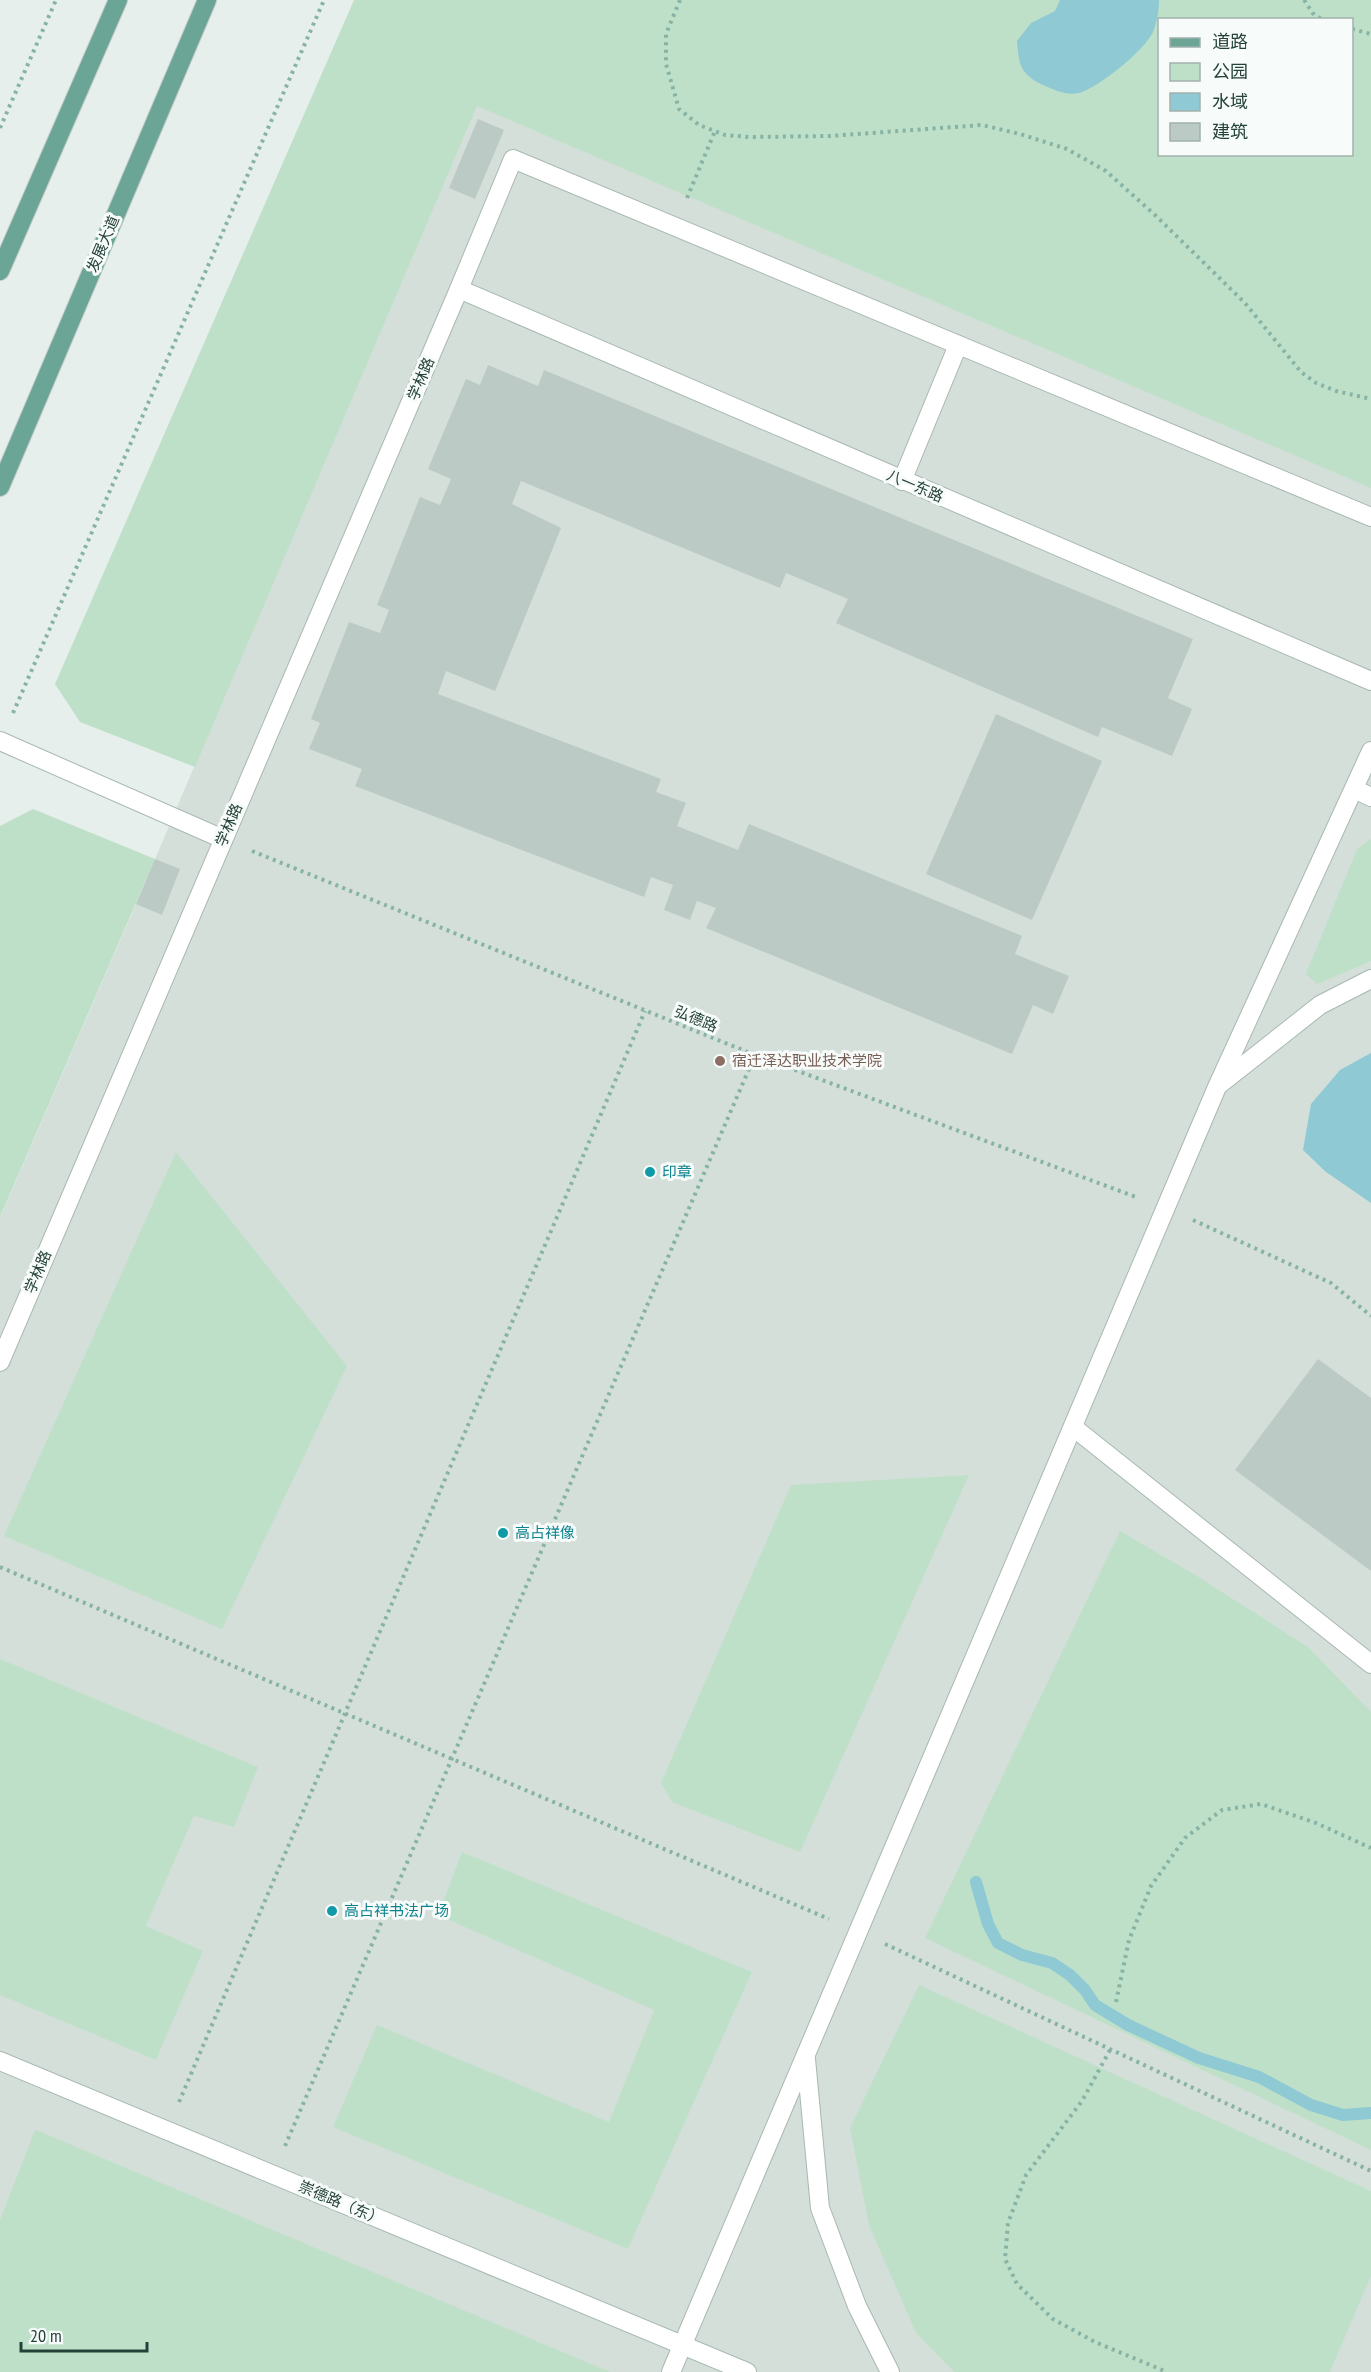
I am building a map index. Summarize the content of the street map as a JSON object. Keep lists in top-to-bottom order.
{
  "streets": {
    "main road": ["发展大道"],
    "lane": ["学林路", "八一东路", "崇德路（东）"],
    "path": ["弘德路"]
  },
  "crossings": [
    ["学林路", "八一东路"],
    ["学林路", "弘德路"]
  ],
  "places": [
    "宿迁泽达职业技术学院",
    "印章",
    "高占祥像",
    "高占祥书法广场"
  ],
  "legend": [
    "道路",
    "公园",
    "水域",
    "建筑"
  ],
  "scale_bar": "20 m"
}
